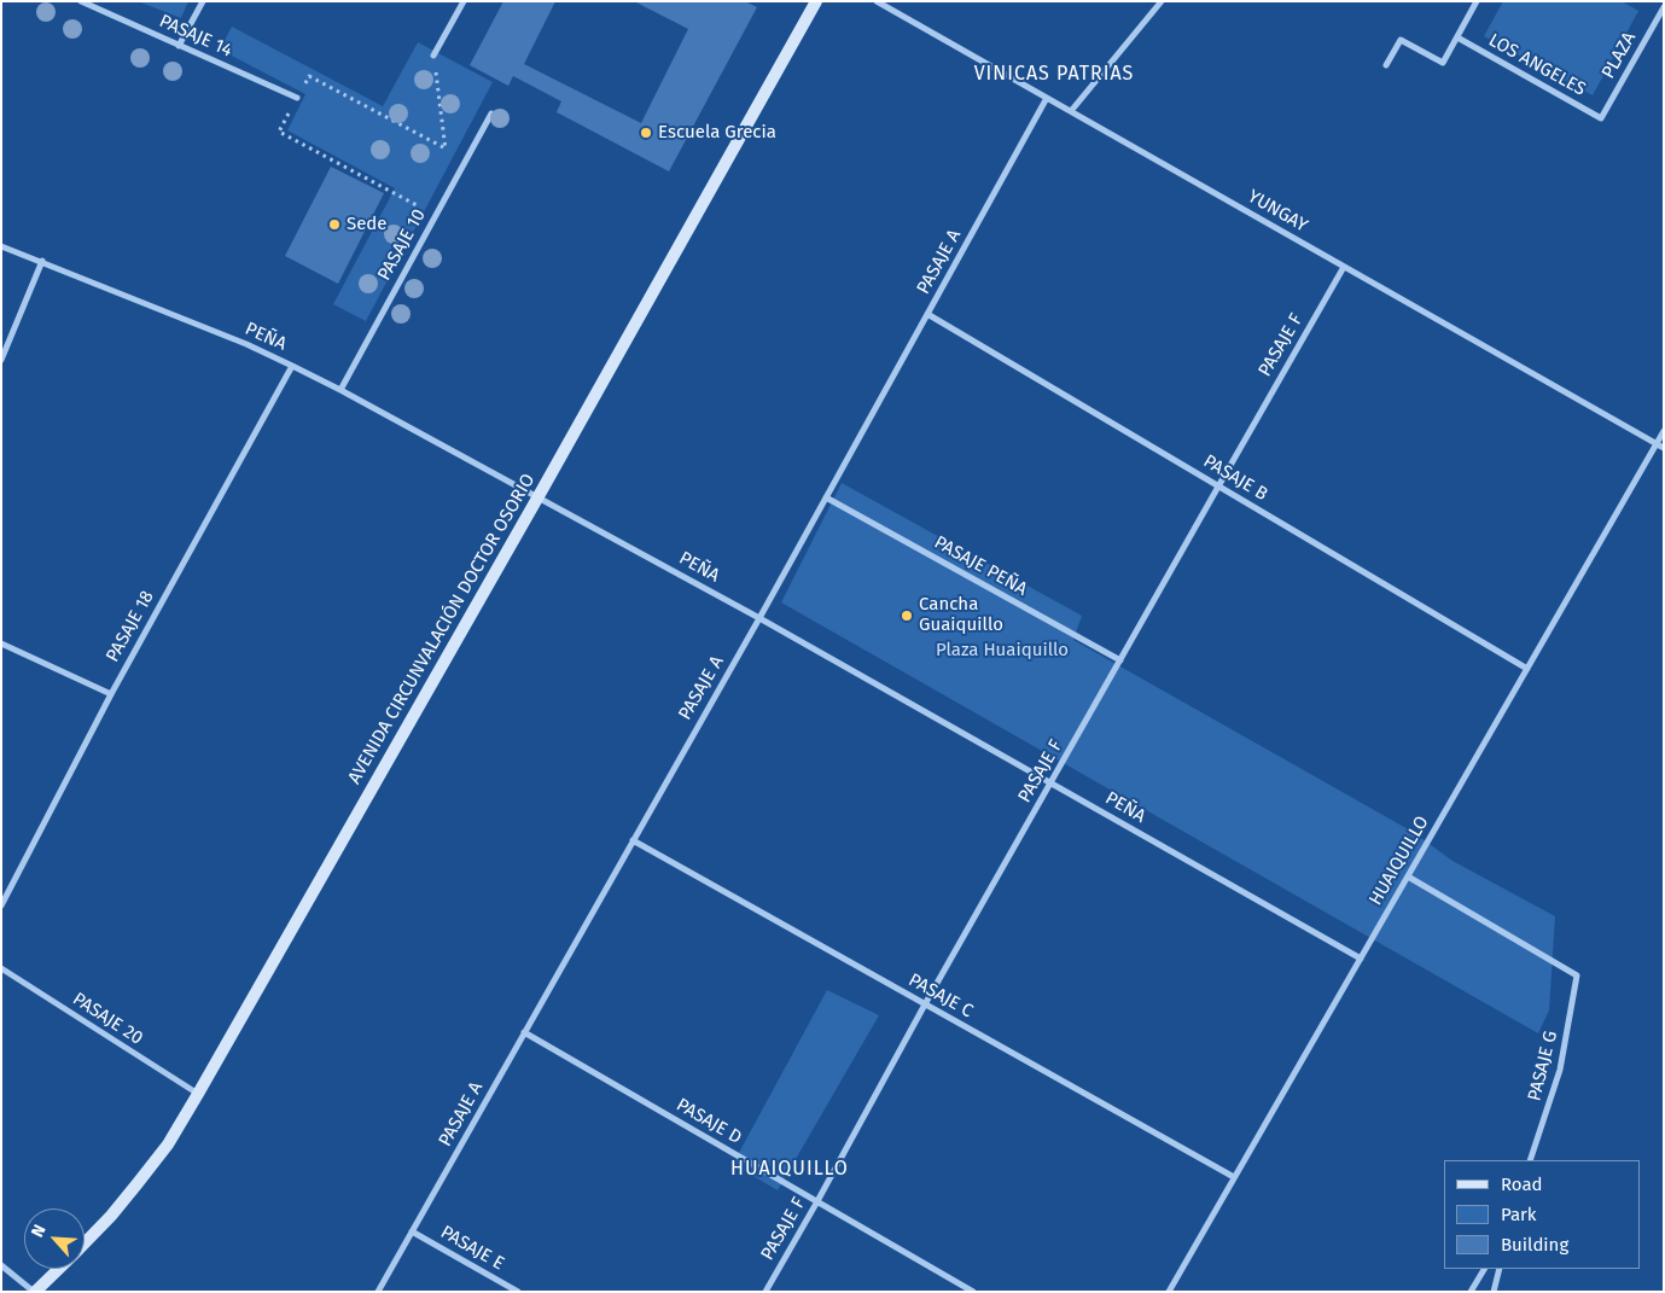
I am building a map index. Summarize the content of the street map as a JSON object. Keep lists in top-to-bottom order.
{
  "streets": {
    "main road": ["AVENIDA CIRCUNVALACIÓN DOCTOR OSORIO"],
    "street": [
      "PASAJE 14",
      "PLAZA",
      "LOS ANGELES",
      "YUNGAY",
      "PASAJE 10",
      "PASAJE A",
      "PEÑA",
      "PASAJE F",
      "PASAJE B",
      "PASAJE PEÑA",
      "PASAJE 18",
      "HUAIQUILLO",
      "PASAJE C",
      "PASAJE 20",
      "PASAJE G",
      "PASAJE D",
      "PASAJE E"
    ]
  },
  "crossings": [
    ["PLAZA", "LOS ANGELES"],
    ["YUNGAY", "PASAJE A"],
    ["YUNGAY", "PASAJE F"],
    ["YUNGAY", "HUAIQUILLO"],
    ["PASAJE 10", "PEÑA"],
    ["PASAJE A", "PEÑA"],
    ["PASAJE A", "PASAJE B"],
    ["PASAJE A", "PASAJE PEÑA"],
    ["PASAJE A", "PASAJE C"],
    ["PASAJE A", "PASAJE D"],
    ["PASAJE A", "PASAJE E"],
    ["PEÑA", "PASAJE F"],
    ["PEÑA", "PASAJE 18"],
    ["PEÑA", "AVENIDA CIRCUNVALACIÓN DOCTOR OSORIO"],
    ["PEÑA", "HUAIQUILLO"],
    ["PASAJE F", "PASAJE B"],
    ["PASAJE F", "PASAJE PEÑA"],
    ["PASAJE F", "PASAJE C"],
    ["PASAJE F", "PASAJE D"],
    ["PASAJE B", "HUAIQUILLO"],
    ["AVENIDA CIRCUNVALACIÓN DOCTOR OSORIO", "PASAJE 20"],
    ["HUAIQUILLO", "PASAJE C"],
    ["HUAIQUILLO", "PASAJE G"]
  ],
  "districts": ["VINICAS PATRIAS", "HUAIQUILLO"],
  "parks": ["Plaza Huaiquillo"],
  "places": ["Escuela Grecia", "Sede", "Cancha Guaiquillo"],
  "legend": ["Road", "Park", "Building"],
  "north": "top left"
}
